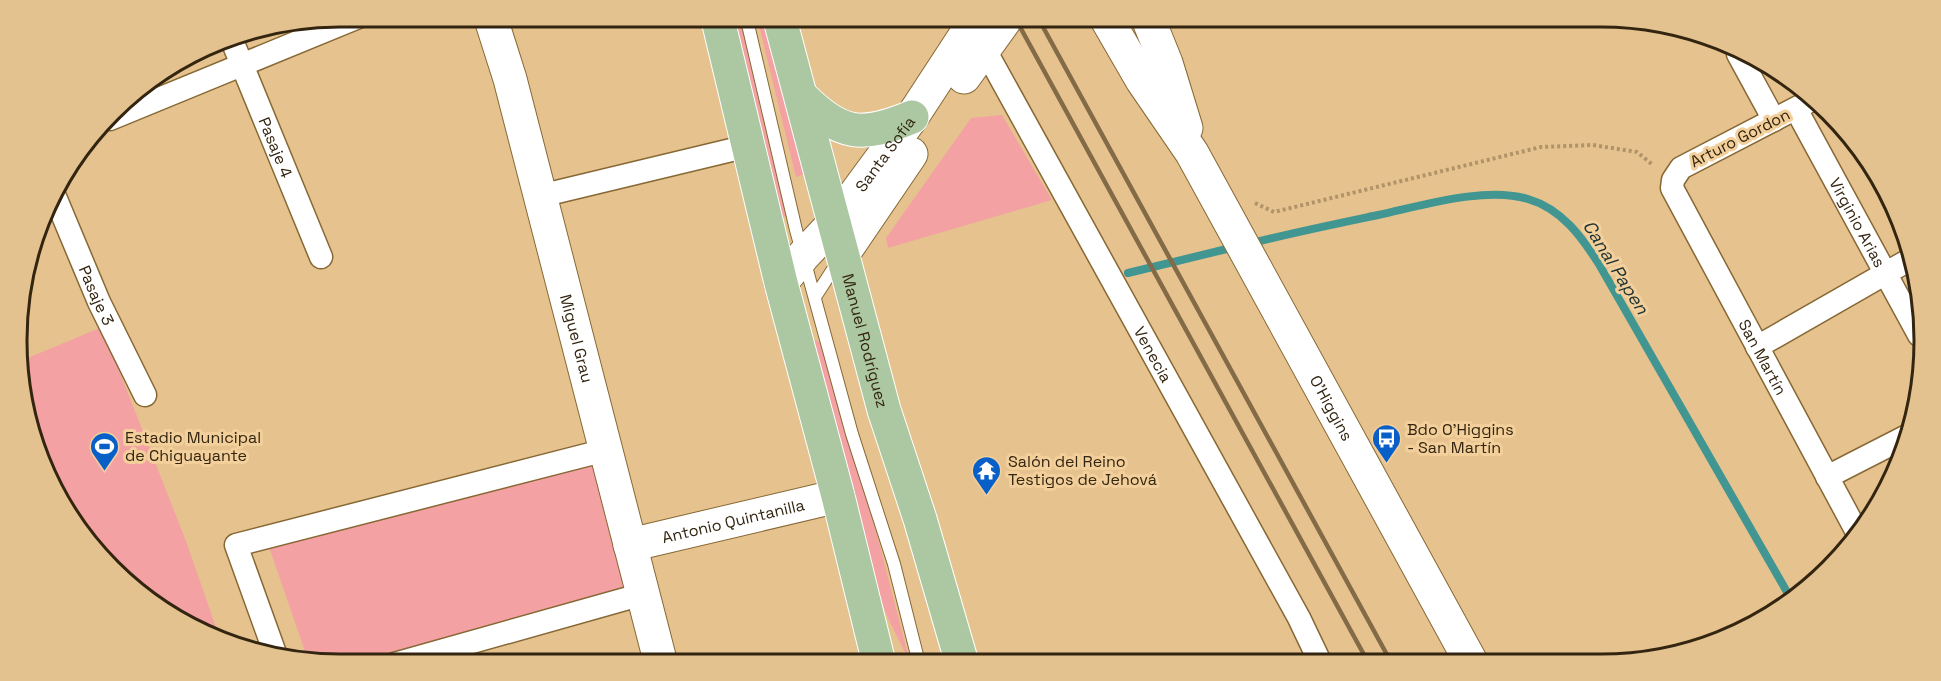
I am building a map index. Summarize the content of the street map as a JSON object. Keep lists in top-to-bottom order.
{
  "streets": {
    "main road": ["Manuel Rodríguez"],
    "street": [
      "Arturo Gordon",
      "Pasaje 4",
      "Santa Sofía",
      "Virginio Arias",
      "Pasaje 3",
      "Miguel Grau",
      "Venecia",
      "San Martín",
      "O'Higgins",
      "Antonio Quintanilla"
    ]
  },
  "crossings": [
    ["Arturo Gordon", "Virginio Arias"],
    ["Arturo Gordon", "San Martín"],
    ["Santa Sofía", "Manuel Rodríguez"],
    ["Santa Sofía", "Venecia"],
    ["Miguel Grau", "Antonio Quintanilla"]
  ],
  "water": ["Canal Papen"],
  "places": {
    "bus stop": ["Bdo O'Higgins - San Martín"],
    "sports": ["Estadio Municipal de Chiguayante"],
    "temple": ["Salón del Reino Testigos de Jehová"]
  }
}
